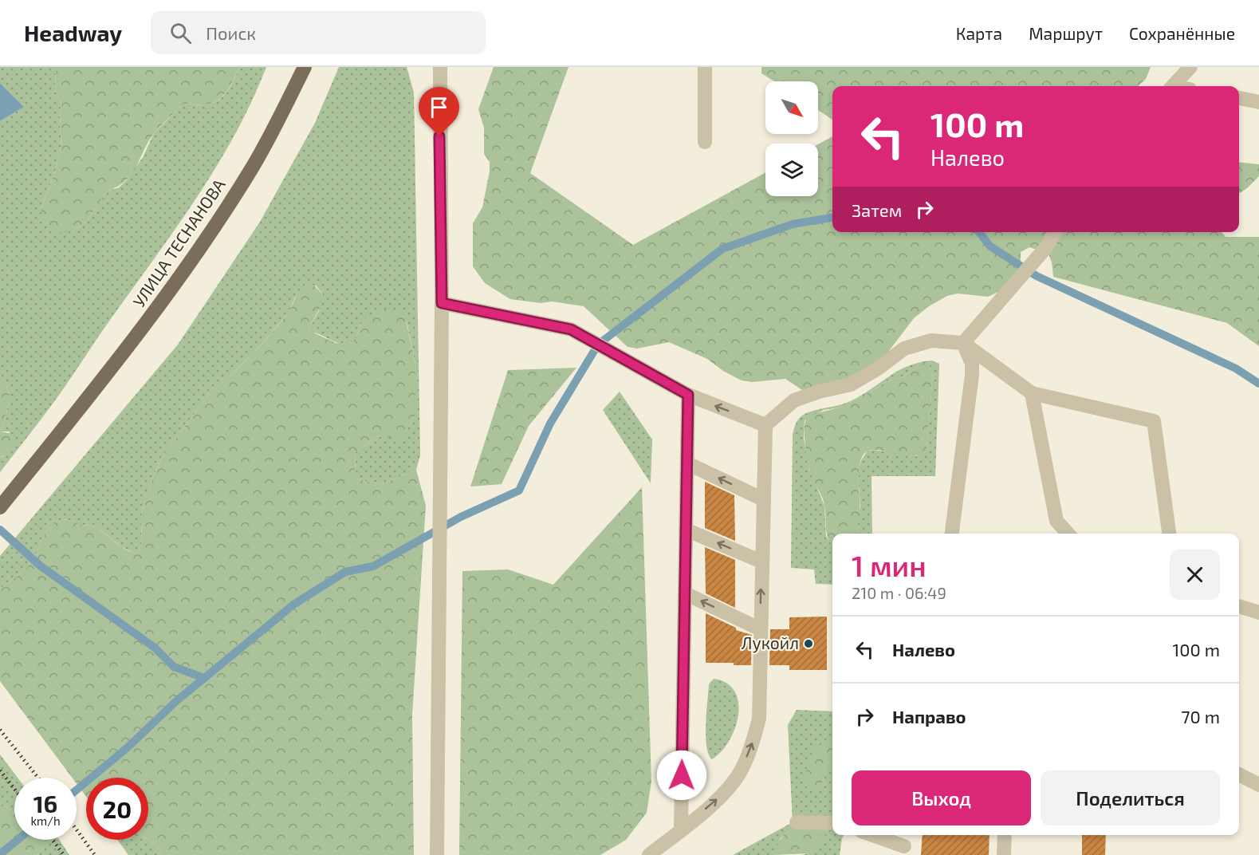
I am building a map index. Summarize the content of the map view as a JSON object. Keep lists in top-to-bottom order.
{
  "streets": {
    "main road": ["УЛИЦА ТЕСНАНОВА"]
  },
  "places": ["Лукойл"],
  "north": "bottom right",
  "page": {
    "header": "Headway",
    "search": "Поиск",
    "nav": ["Карта", "Маршрут", "Сохранённые"],
    "turn": ["100 m", "Налево"],
    "then": "Затем",
    "heading": ["1 мин", "210 m · 06:49"],
    "list": [
      {
        "name": "Налево",
        "value": "100 m"
      },
      {
        "name": "Направо",
        "value": "70 m"
      }
    ],
    "buttons": ["Выход", "Поделиться"],
    "speed": "16 km/h",
    "limit": "20"
  }
}
